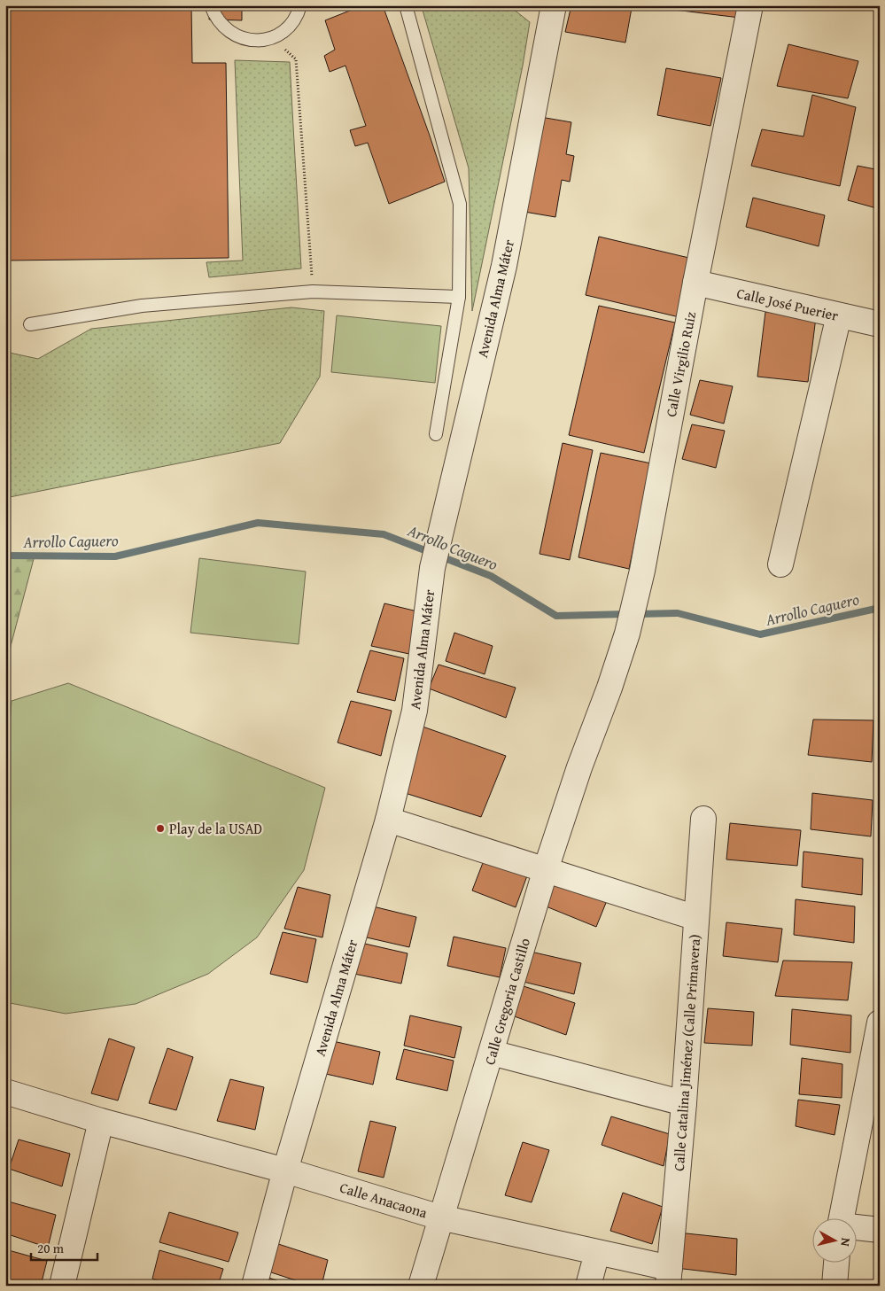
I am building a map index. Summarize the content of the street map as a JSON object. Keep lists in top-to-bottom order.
{
  "streets": {
    "street": [
      "Avenida Alma Máter",
      "Calle José Puerier",
      "Calle Virgilio Ruiz",
      "Calle Gregoria Castillo",
      "Calle Catalina Jiménez (Calle Primavera)",
      "Calle Anacaona"
    ]
  },
  "crossings": [
    ["Avenida Alma Máter", "Calle Anacaona"],
    ["Calle José Puerier", "Calle Virgilio Ruiz"],
    ["Calle Virgilio Ruiz", "Calle Gregoria Castillo"],
    ["Calle Gregoria Castillo", "Calle Anacaona"],
    ["Calle Catalina Jiménez (Calle Primavera)", "Calle Anacaona"]
  ],
  "water": ["Arrollo Caguero"],
  "places": ["Play de la USAD"],
  "scale_bar": "20 m",
  "north": "right"
}
